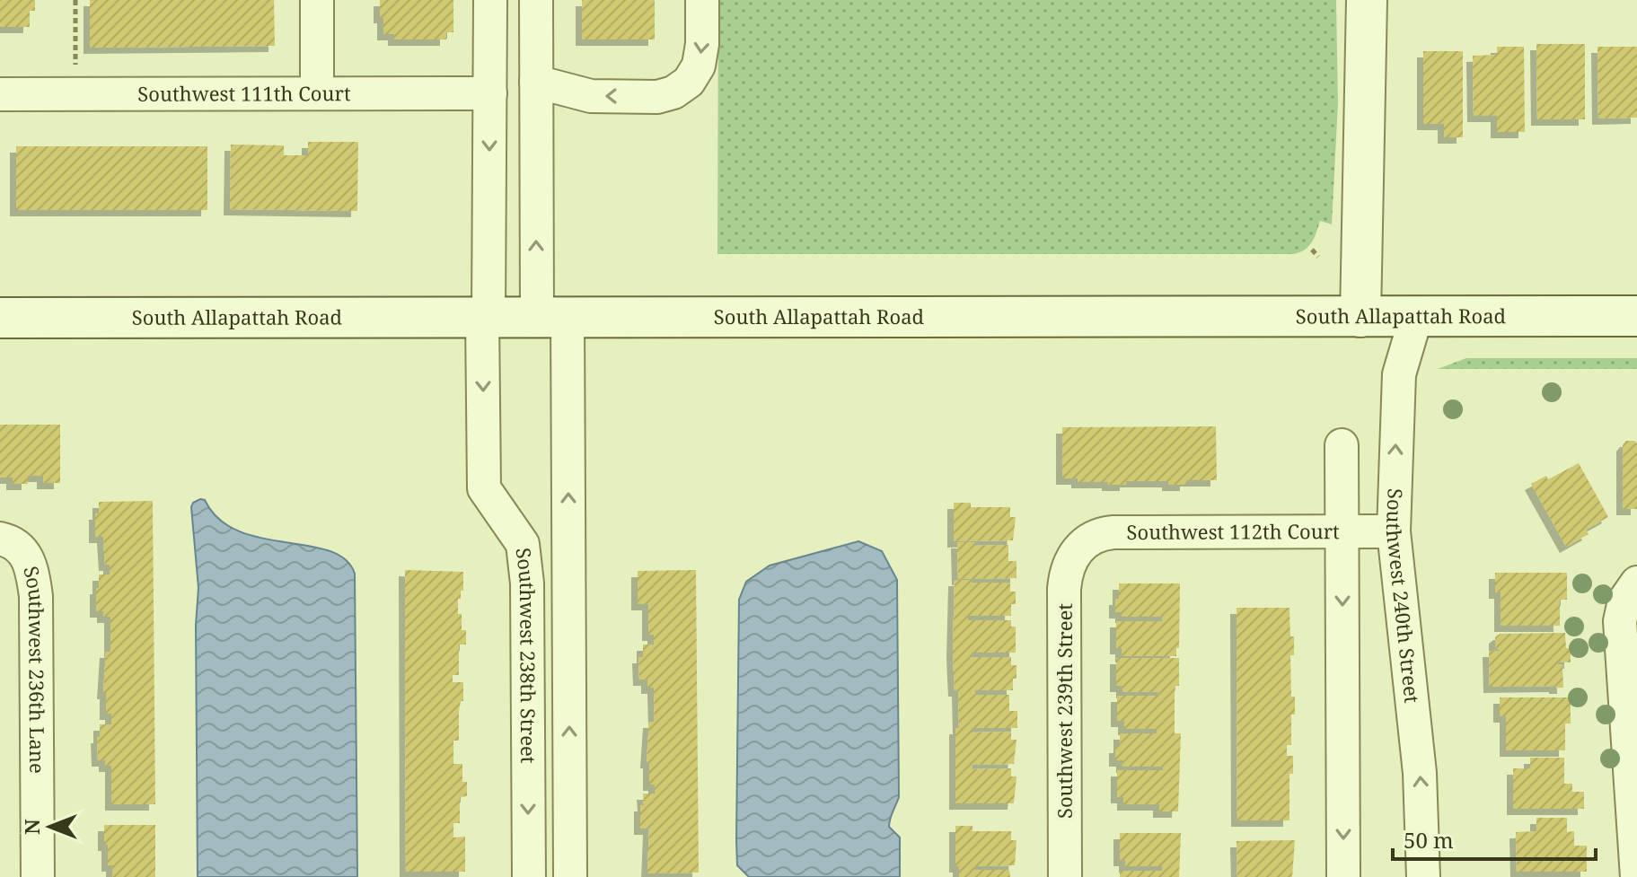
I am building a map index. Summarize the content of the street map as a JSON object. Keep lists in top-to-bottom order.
{
  "streets": {
    "main road": ["South Allapattah Road"],
    "street": [
      "Southwest 111th Court",
      "Southwest 112th Court",
      "Southwest 240th Street",
      "Southwest 238th Street",
      "Southwest 236th Lane",
      "Southwest 239th Street"
    ]
  },
  "crossings": [
    ["Southwest 111th Court", "Southwest 238th Street"],
    ["South Allapattah Road", "Southwest 240th Street"],
    ["South Allapattah Road", "Southwest 238th Street"],
    ["Southwest 112th Court", "Southwest 240th Street"],
    ["Southwest 112th Court", "Southwest 239th Street"]
  ],
  "scale_bar": "50 m",
  "north": "left"
}
